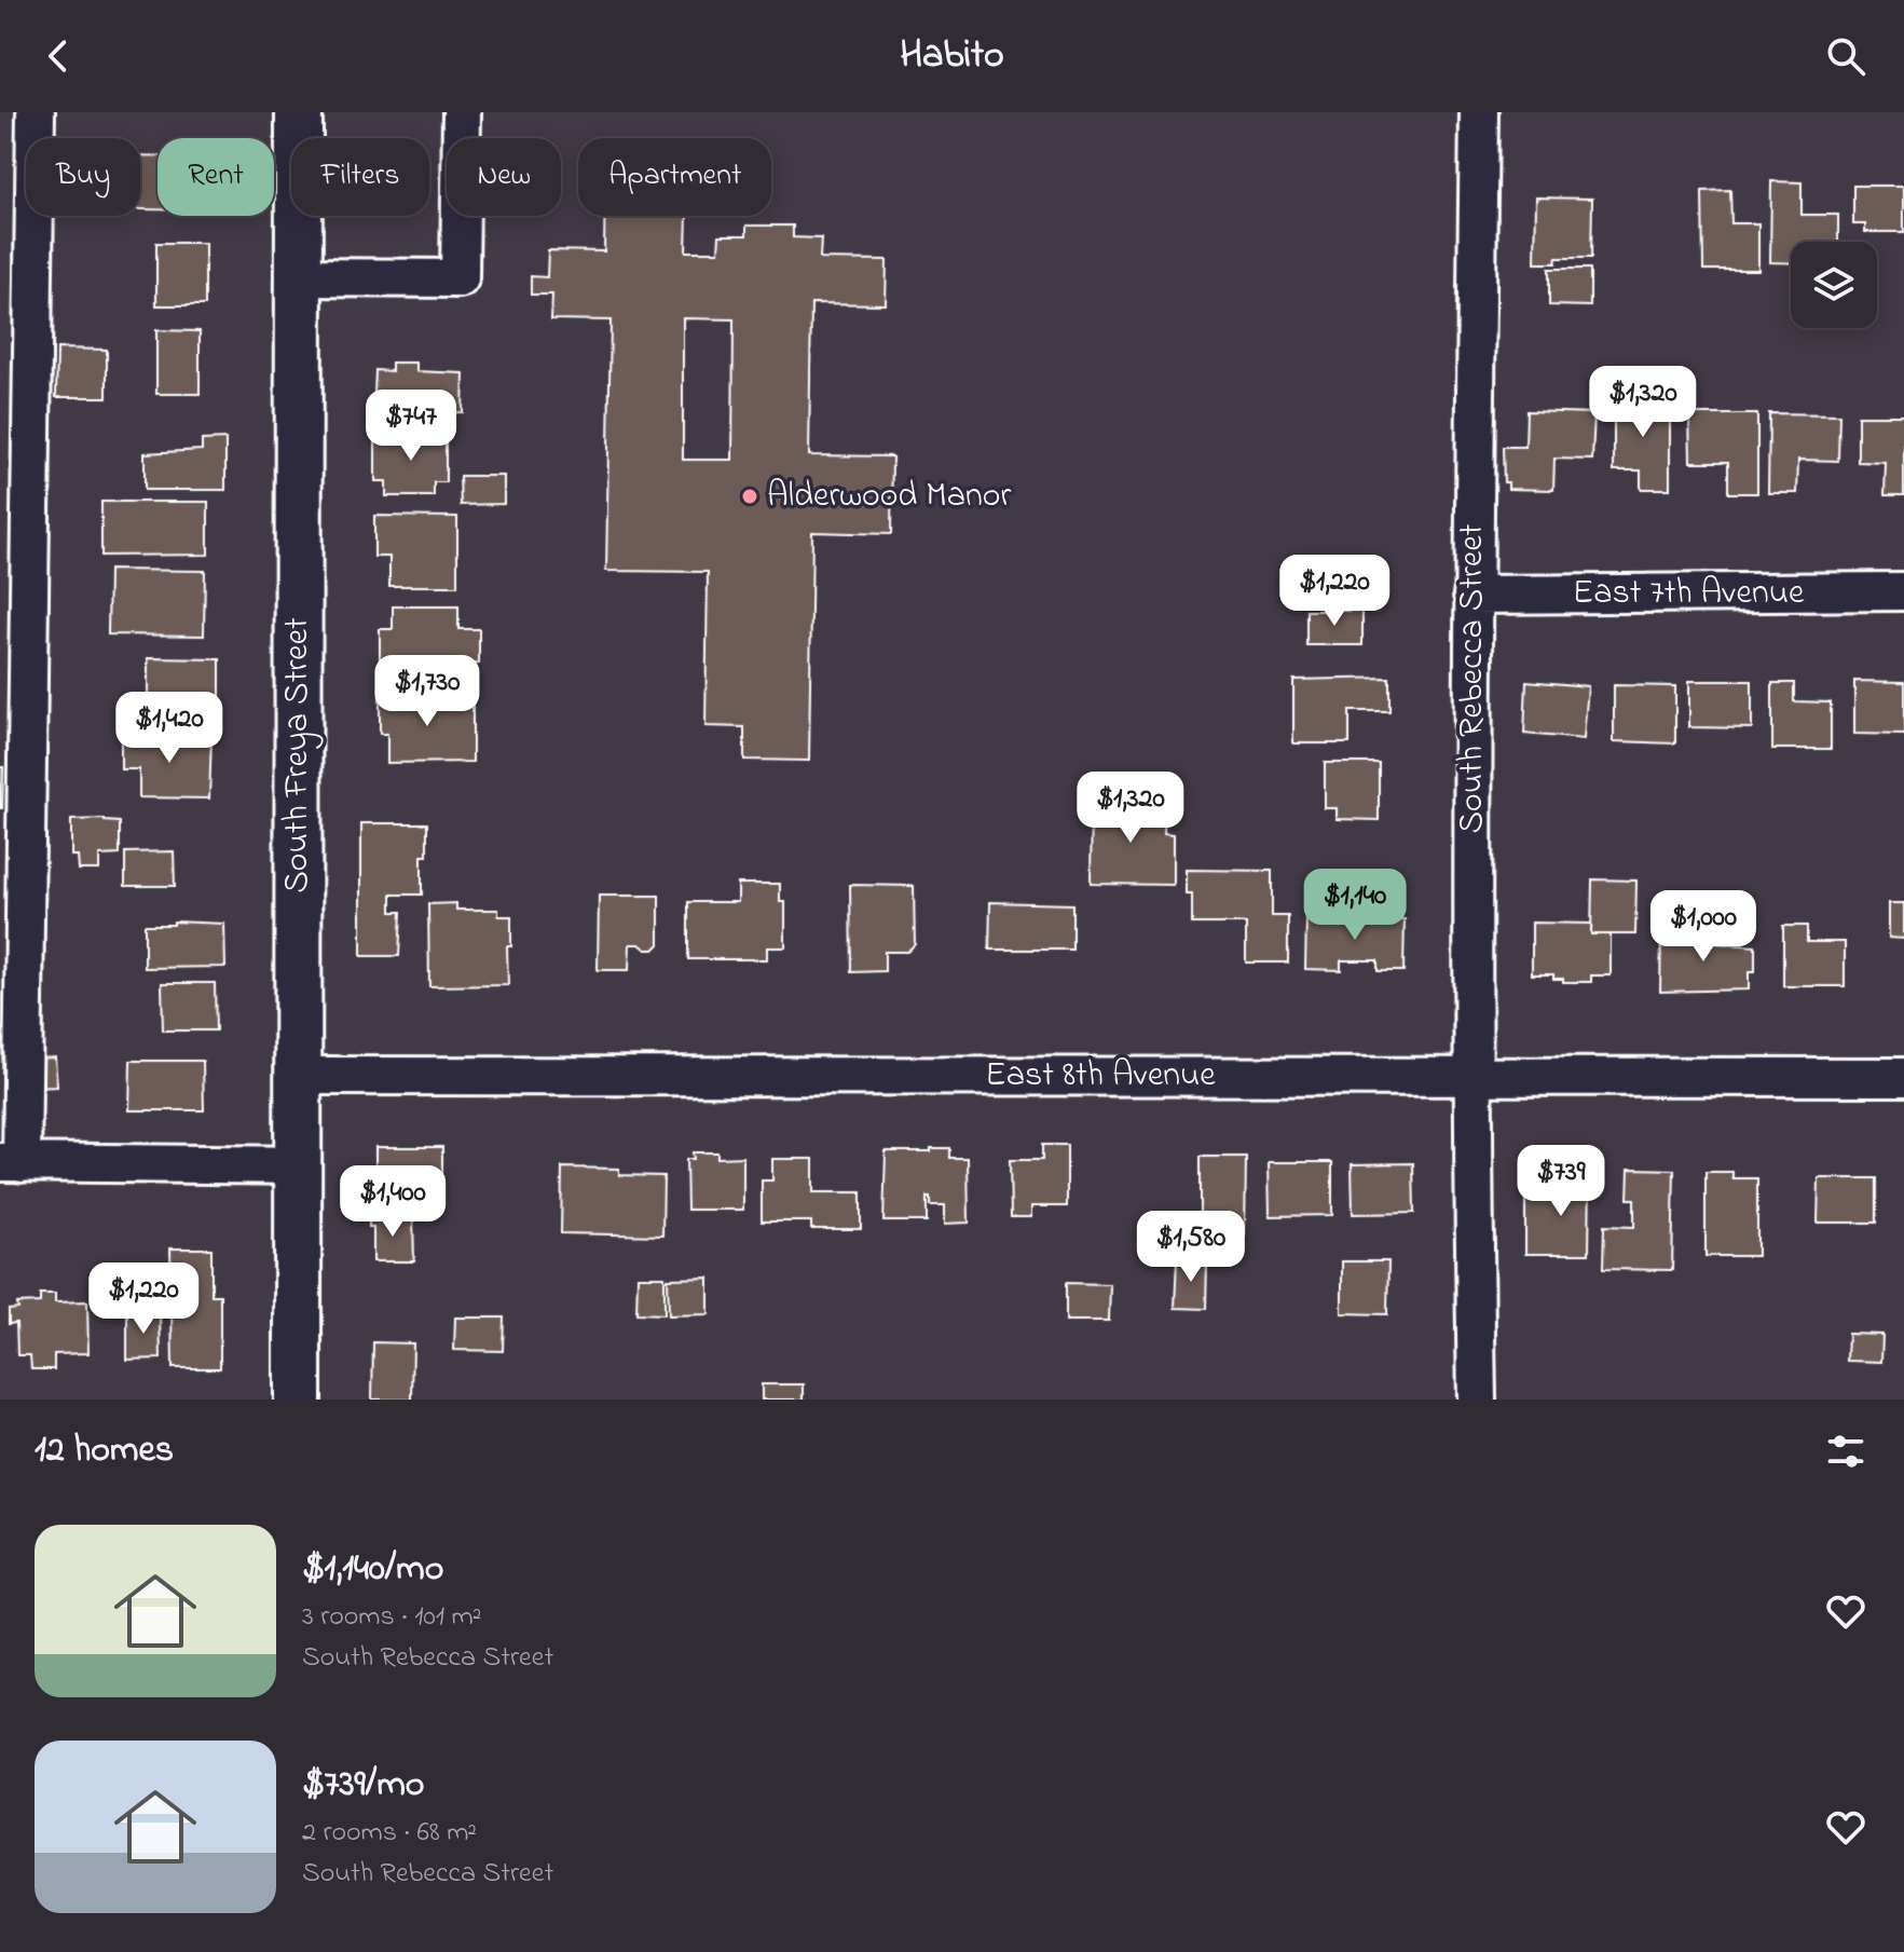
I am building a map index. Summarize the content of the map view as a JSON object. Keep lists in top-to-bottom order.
{
  "streets": {
    "main road": ["South Freya Street"],
    "street": ["East 7th Avenue", "South Rebecca Street", "East 8th Avenue"]
  },
  "crossings": [
    ["East 7th Avenue", "South Rebecca Street"],
    ["South Rebecca Street", "East 8th Avenue"],
    ["South Freya Street", "East 8th Avenue"]
  ],
  "places": ["Alderwood Manor"],
  "page": {
    "header": "Habito",
    "chip": [
      "Buy",
      "Rent",
      "Filters",
      "New",
      "Apartment"
    ],
    "price": [
      "$1,320",
      "$747",
      "$1,220",
      "$1,730",
      "$1,420",
      "$1,320",
      "$1,140",
      "$1,000",
      "$739",
      "$1,400",
      "$1,580",
      "$1,220"
    ],
    "heading": "12 homes",
    "list": [
      {
        "name": "$1,140/mo",
        "note": "3 rooms · 101 m² · South Rebecca Street"
      },
      {
        "name": "$739/mo",
        "note": "2 rooms · 68 m² · South Rebecca Street"
      }
    ]
  }
}
